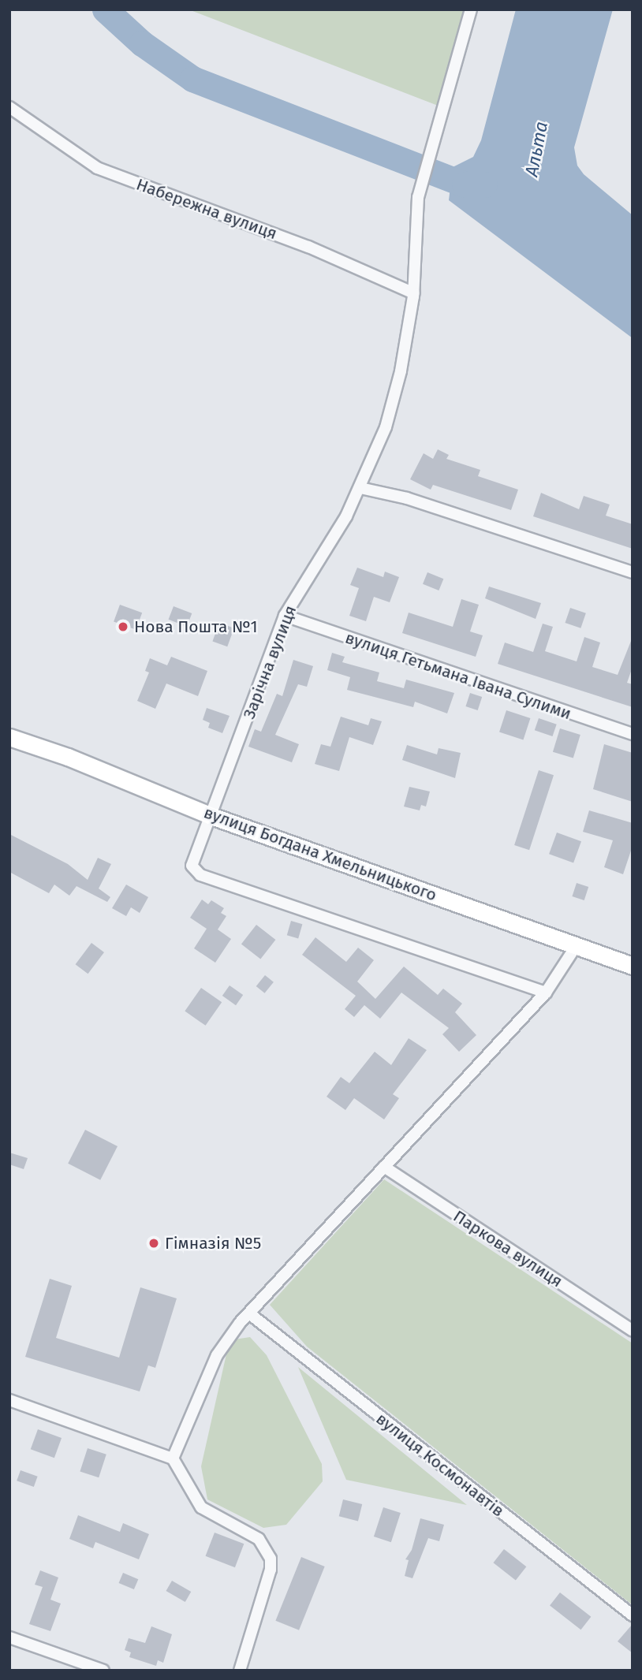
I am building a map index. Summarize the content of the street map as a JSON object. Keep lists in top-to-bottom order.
{
  "streets": {
    "main road": ["вулиця Богдана Хмельницького"],
    "street": [
      "Набережна вулиця",
      "Зарічна вулиця",
      "вулиця Гетьмана Івана Сулими",
      "Паркова вулиця",
      "вулиця Космонавтів"
    ]
  },
  "crossings": [
    ["Набережна вулиця", "Зарічна вулиця"],
    ["Зарічна вулиця", "вулиця Гетьмана Івана Сулими"],
    ["Зарічна вулиця", "вулиця Богдана Хмельницького"]
  ],
  "water": ["Альта"],
  "places": ["Нова Пошта №1", "Гімназія №5"]
}
